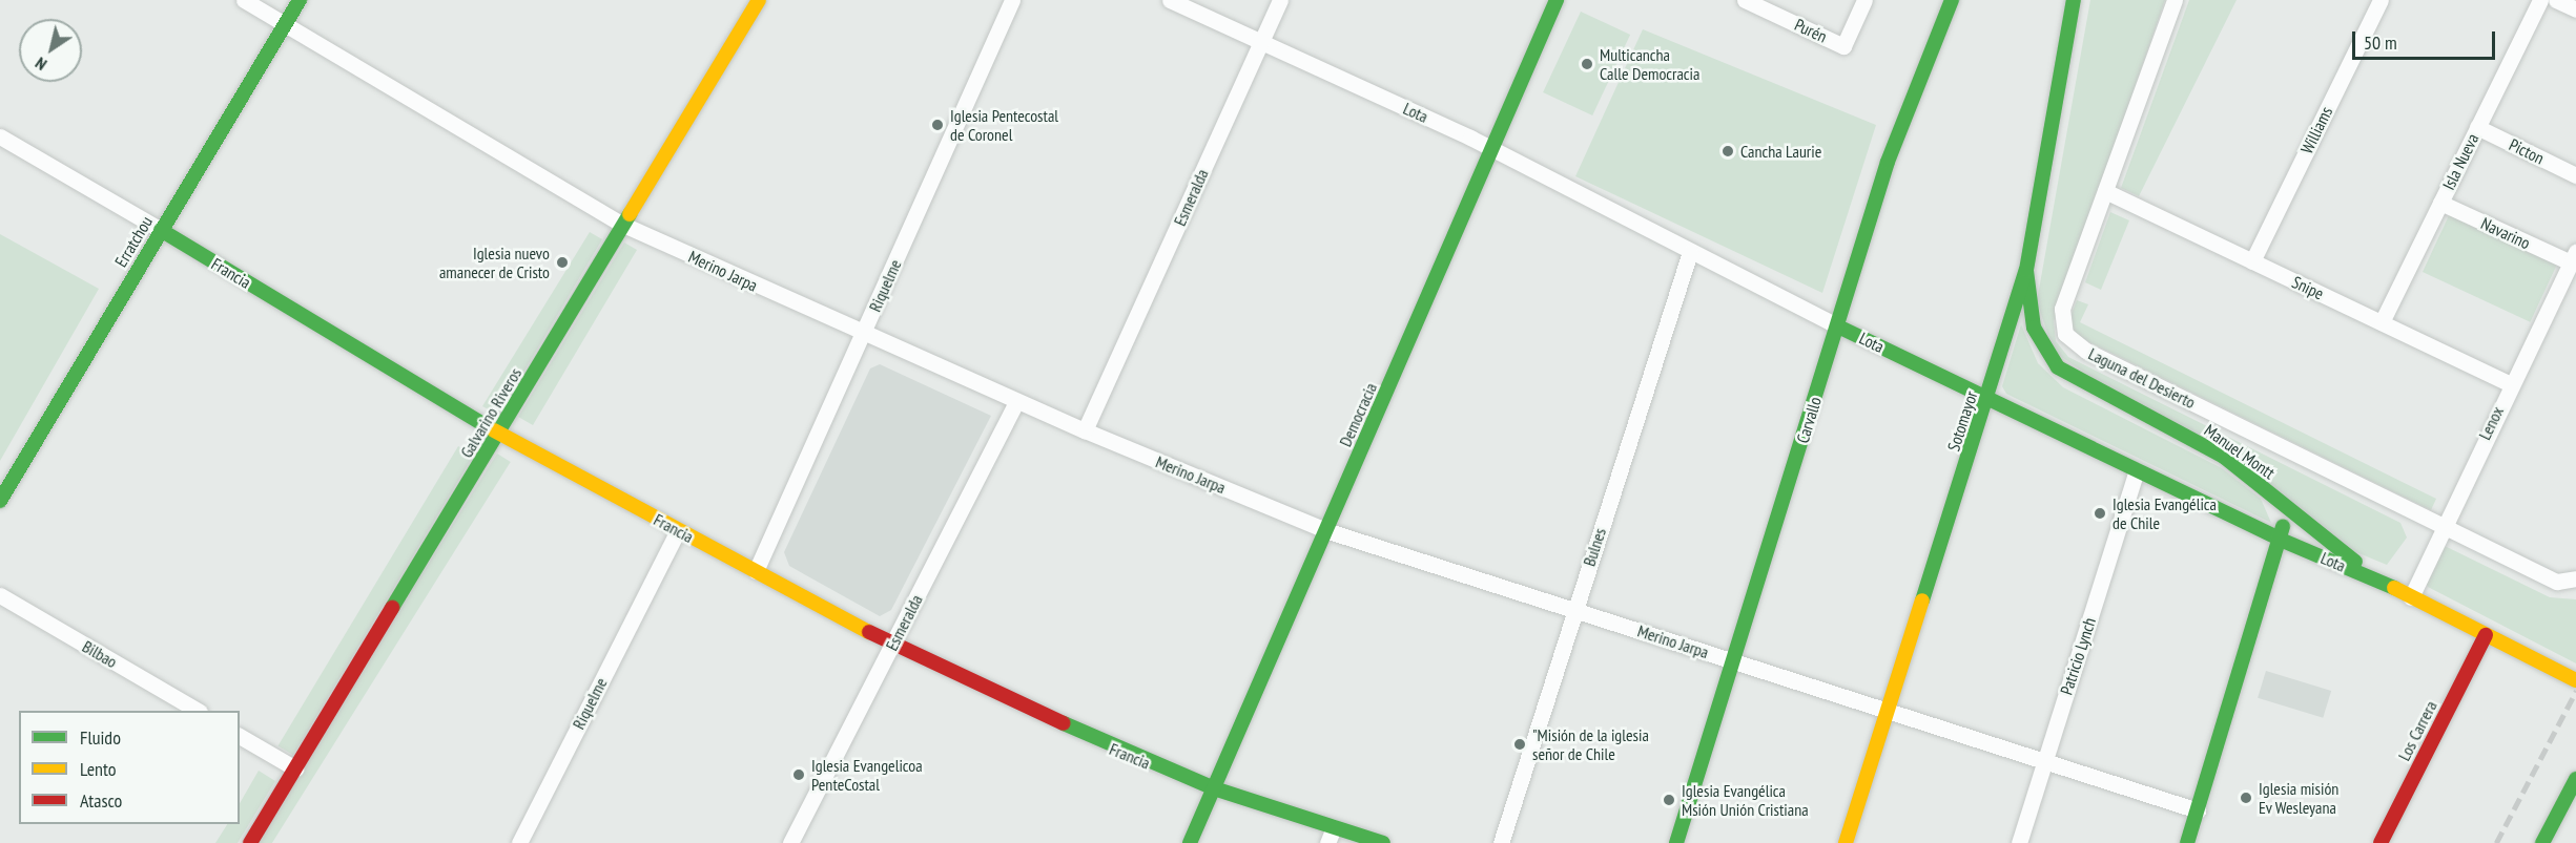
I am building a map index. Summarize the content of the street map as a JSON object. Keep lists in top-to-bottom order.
{
  "streets": {
    "street": [
      "Purén",
      "Lota",
      "Williams",
      "Picton",
      "Isla Nueva",
      "Esmeralda",
      "Navarino",
      "Erratchou",
      "Merino Jarpa",
      "Francia",
      "Riquelme",
      "Snipe",
      "Laguna del Desierto",
      "Galvarino Riveros",
      "Democracia",
      "Carvallo",
      "Sotomayor",
      "Lenox",
      "Manuel Montt",
      "Bulnes",
      "Bilbao",
      "Patricio Lynch",
      "Los Carrera"
    ]
  },
  "crossings": [
    ["Lota", "Esmeralda"],
    ["Lota", "Democracia"],
    ["Lota", "Carvallo"],
    ["Lota", "Sotomayor"],
    ["Lota", "Lenox"],
    ["Lota", "Manuel Montt"],
    ["Lota", "Bulnes"],
    ["Lota", "Patricio Lynch"],
    ["Lota", "Los Carrera"],
    ["Williams", "Snipe"],
    ["Picton", "Isla Nueva"],
    ["Isla Nueva", "Navarino"],
    ["Isla Nueva", "Snipe"],
    ["Esmeralda", "Merino Jarpa"],
    ["Esmeralda", "Francia"],
    ["Navarino", "Lenox"],
    ["Erratchou", "Merino Jarpa"],
    ["Erratchou", "Francia"],
    ["Merino Jarpa", "Riquelme"],
    ["Merino Jarpa", "Galvarino Riveros"],
    ["Merino Jarpa", "Democracia"],
    ["Merino Jarpa", "Carvallo"],
    ["Merino Jarpa", "Sotomayor"],
    ["Merino Jarpa", "Manuel Montt"],
    ["Merino Jarpa", "Bulnes"],
    ["Merino Jarpa", "Patricio Lynch"],
    ["Francia", "Riquelme"],
    ["Francia", "Galvarino Riveros"],
    ["Francia", "Democracia"],
    ["Snipe", "Laguna del Desierto"],
    ["Snipe", "Lenox"],
    ["Laguna del Desierto", "Lenox"],
    ["Sotomayor", "Manuel Montt"]
  ],
  "places": [
    "Multicancha Calle Democracia",
    "Iglesia Pentecostal de Coronel",
    "Cancha Laurie",
    "Iglesia nuevo amanecer de Cristo",
    "Iglesia Evangélica de Chile",
    "\"Misión de la iglesia señor de Chile",
    "Iglesia Evangelicoa PenteCostal",
    "Iglesia misión Ev Wesleyana",
    "Iglesia Evangélica Msión Unión Cristiana"
  ],
  "legend": ["Fluido", "Lento", "Atasco"],
  "scale_bar": "50 m",
  "north": "bottom left"
}
